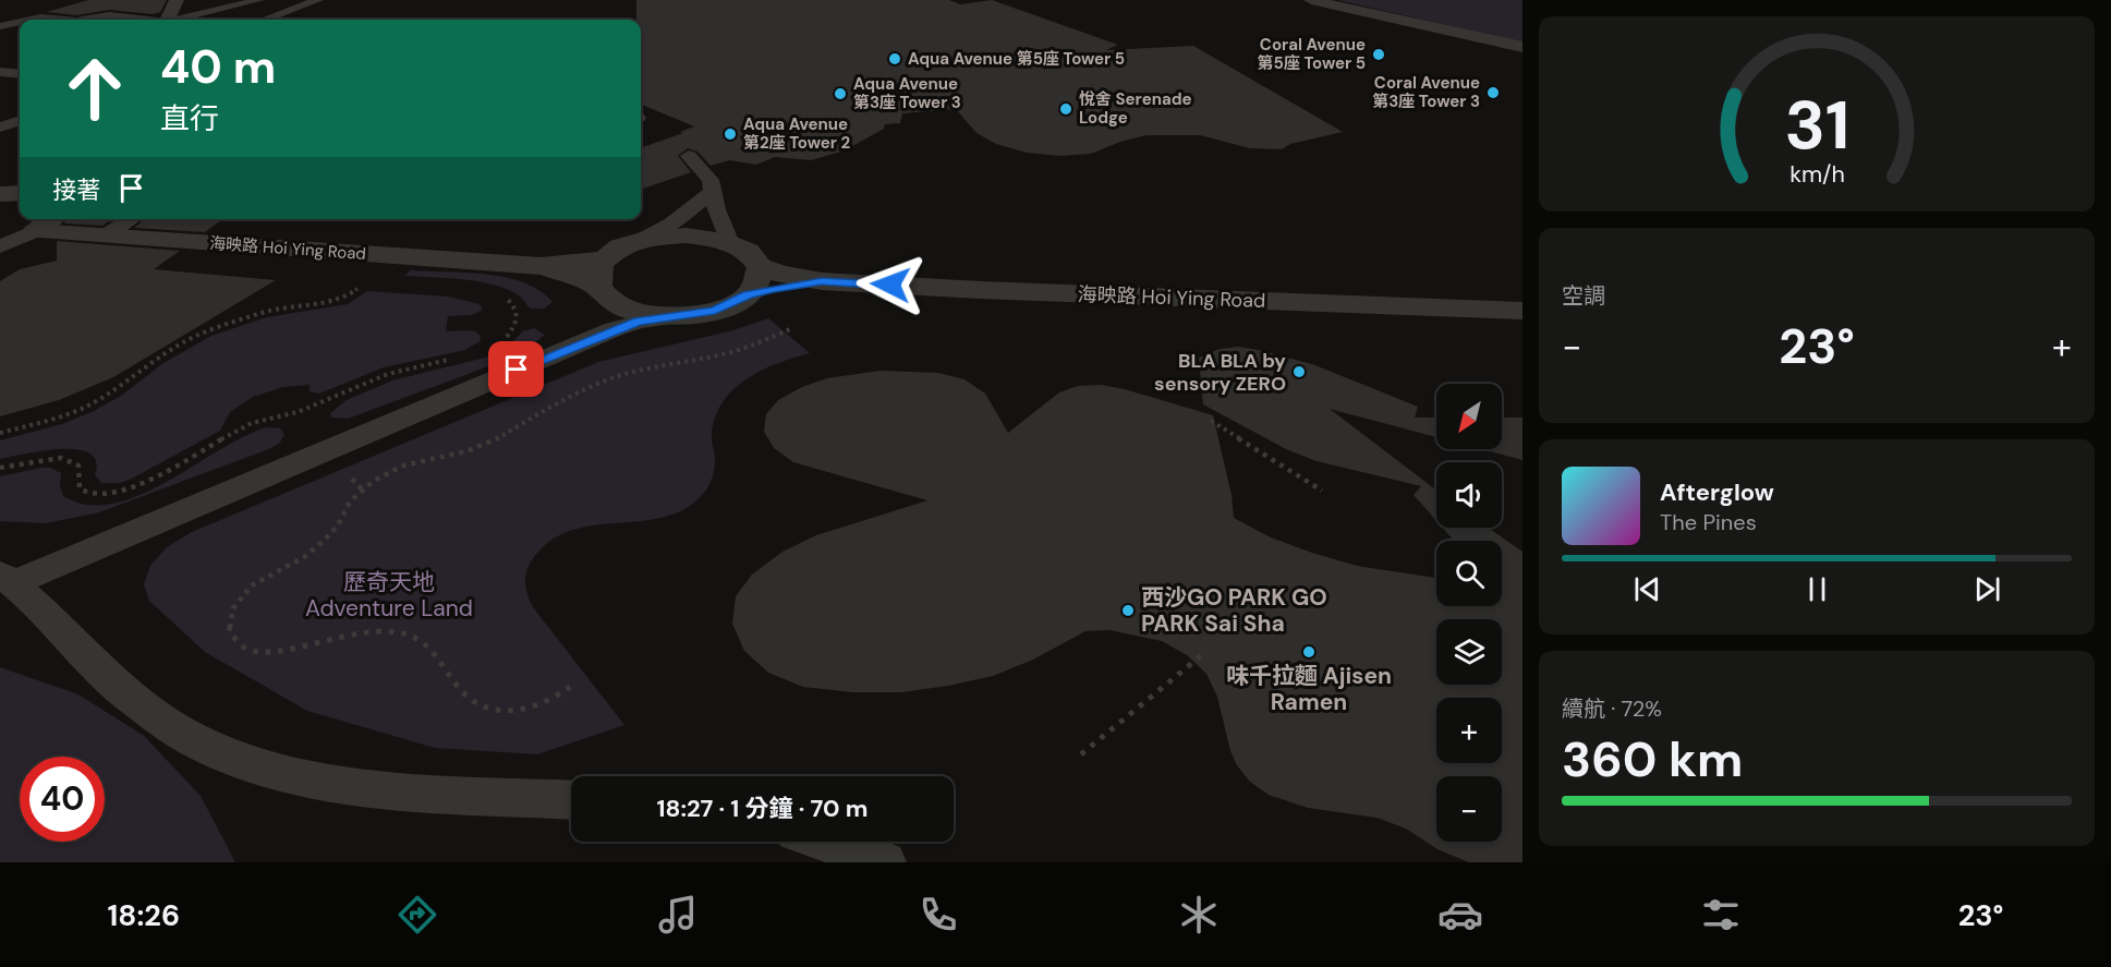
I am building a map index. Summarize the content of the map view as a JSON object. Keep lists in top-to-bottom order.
{
  "streets": {
    "street": ["海映路 Hoi Ying Road"]
  },
  "parks": ["歷奇天地 Adventure Land"],
  "places": [
    "Coral Avenue 第5座 Tower 5",
    "Aqua Avenue 第5座 Tower 5",
    "Coral Avenue 第3座 Tower 3",
    "Aqua Avenue 第3座 Tower 3",
    "悅舍 Serenade Lodge",
    "Aqua Avenue 第2座 Tower 2",
    "BLA BLA by sensory ZERO",
    "西沙GO PARK GO PARK Sai Sha",
    "味千拉麵 Ajisen Ramen"
  ],
  "north": "bottom left",
  "page": {
    "turn": ["40 m", "直行"],
    "then": "接著",
    "tile": [
      "空調",
      ["續航 · 72%", "360 km"]
    ],
    "heat": ["−", "23°", "+"],
    "map_buttons": ["+", "−"],
    "song": ["Afterglow", "The Pines"],
    "limit": "40",
    "trip": "18:27 · 1 分鐘 · 70 m",
    "tabs": ["18:26", "23°"],
    "gauge": ["31", "km/h"]
  }
}
